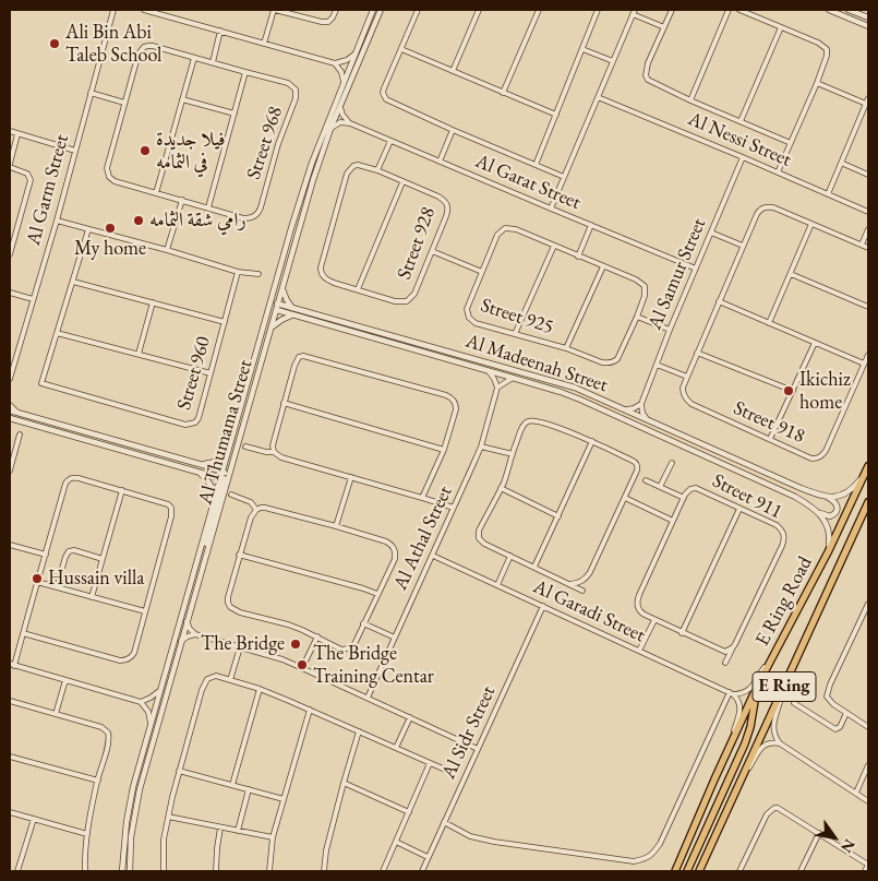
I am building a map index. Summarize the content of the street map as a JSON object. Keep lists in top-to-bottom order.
{
  "streets": {
    "main road": ["E Ring Road", "E Ring"],
    "street": [
      "Al Nessi Street",
      "Street 968",
      "Al Garat Street",
      "Al Garm Street",
      "Street 928",
      "Al Samur Street",
      "Street 925",
      "Al Madeenah Street",
      "Street 960",
      "Street 918",
      "Al Thumama Street",
      "Street 911",
      "Al Athal Street",
      "Al Garadi Street",
      "Al Sidr Street"
    ]
  },
  "crossings": [
    ["Al Nessi Street", "Al Samur Street"],
    ["Al Garat Street", "Al Samur Street"],
    ["Al Madeenah Street", "Al Thumama Street"],
    ["Al Athal Street", "Al Garadi Street"],
    ["Al Garadi Street", "Al Sidr Street"]
  ],
  "places": [
    "Ali Bin Abi Taleb School",
    "فيلا جديدة في الثمامه",
    "رامي شقة الثمامه",
    "My home",
    "Ikichiz home",
    "Hussain villa",
    "The Bridge",
    "The Bridge Training Centar"
  ],
  "north": "bottom right"
}
